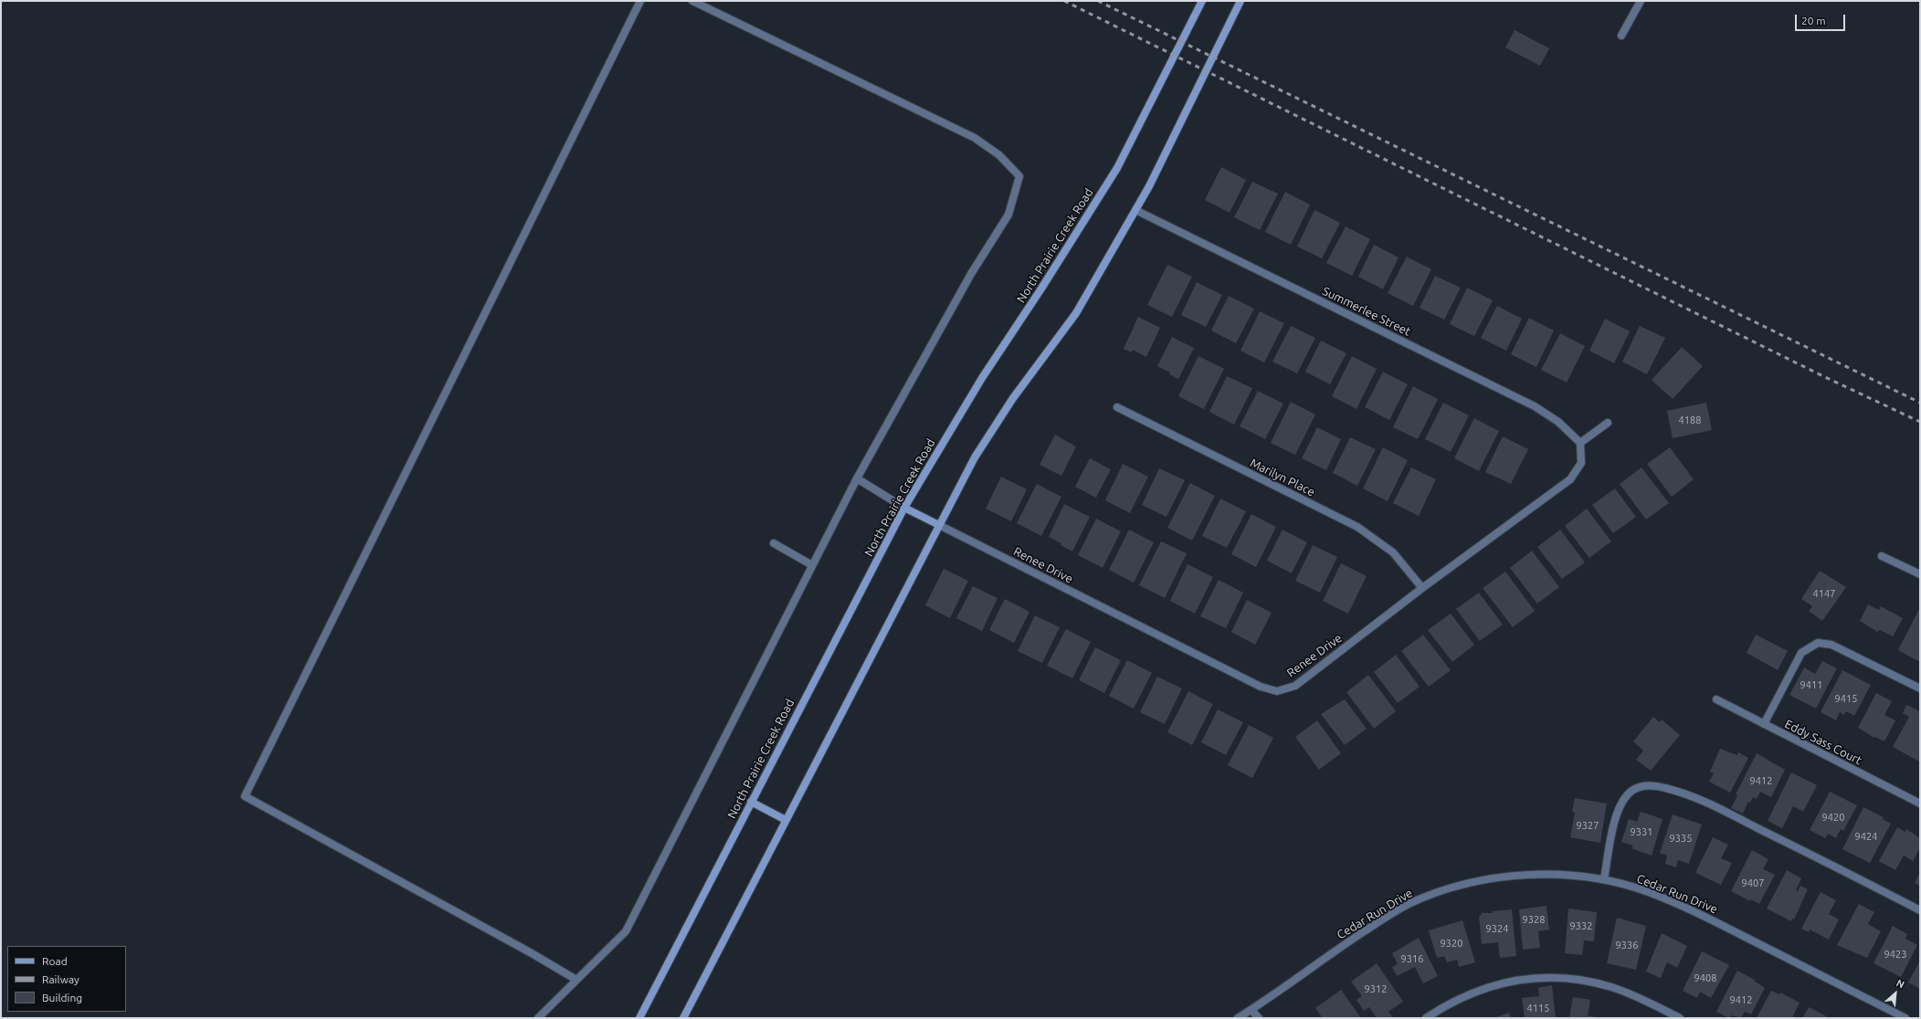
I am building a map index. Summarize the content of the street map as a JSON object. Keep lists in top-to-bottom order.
{
  "streets": {
    "main road": ["North Prairie Creek Road"],
    "street": [
      "Summerlee Street",
      "Marilyn Place",
      "Renee Drive",
      "Eddy Sass Court",
      "Cedar Run Drive"
    ]
  },
  "crossings": [
    ["Summerlee Street", "Renee Drive"],
    ["Marilyn Place", "Renee Drive"]
  ],
  "house_numbers": [
    "4188",
    "4147",
    "9411",
    "9415",
    "9412",
    "9420",
    "9327",
    "9331",
    "9424",
    "9335",
    "9407",
    "9328",
    "9332",
    "9324",
    "9320",
    "9336",
    "9423",
    "9316",
    "9408",
    "9312",
    "9412",
    "4115"
  ],
  "legend": ["Road", "Railway", "Building"],
  "scale_bar": "20 m",
  "north": "top right"
}
